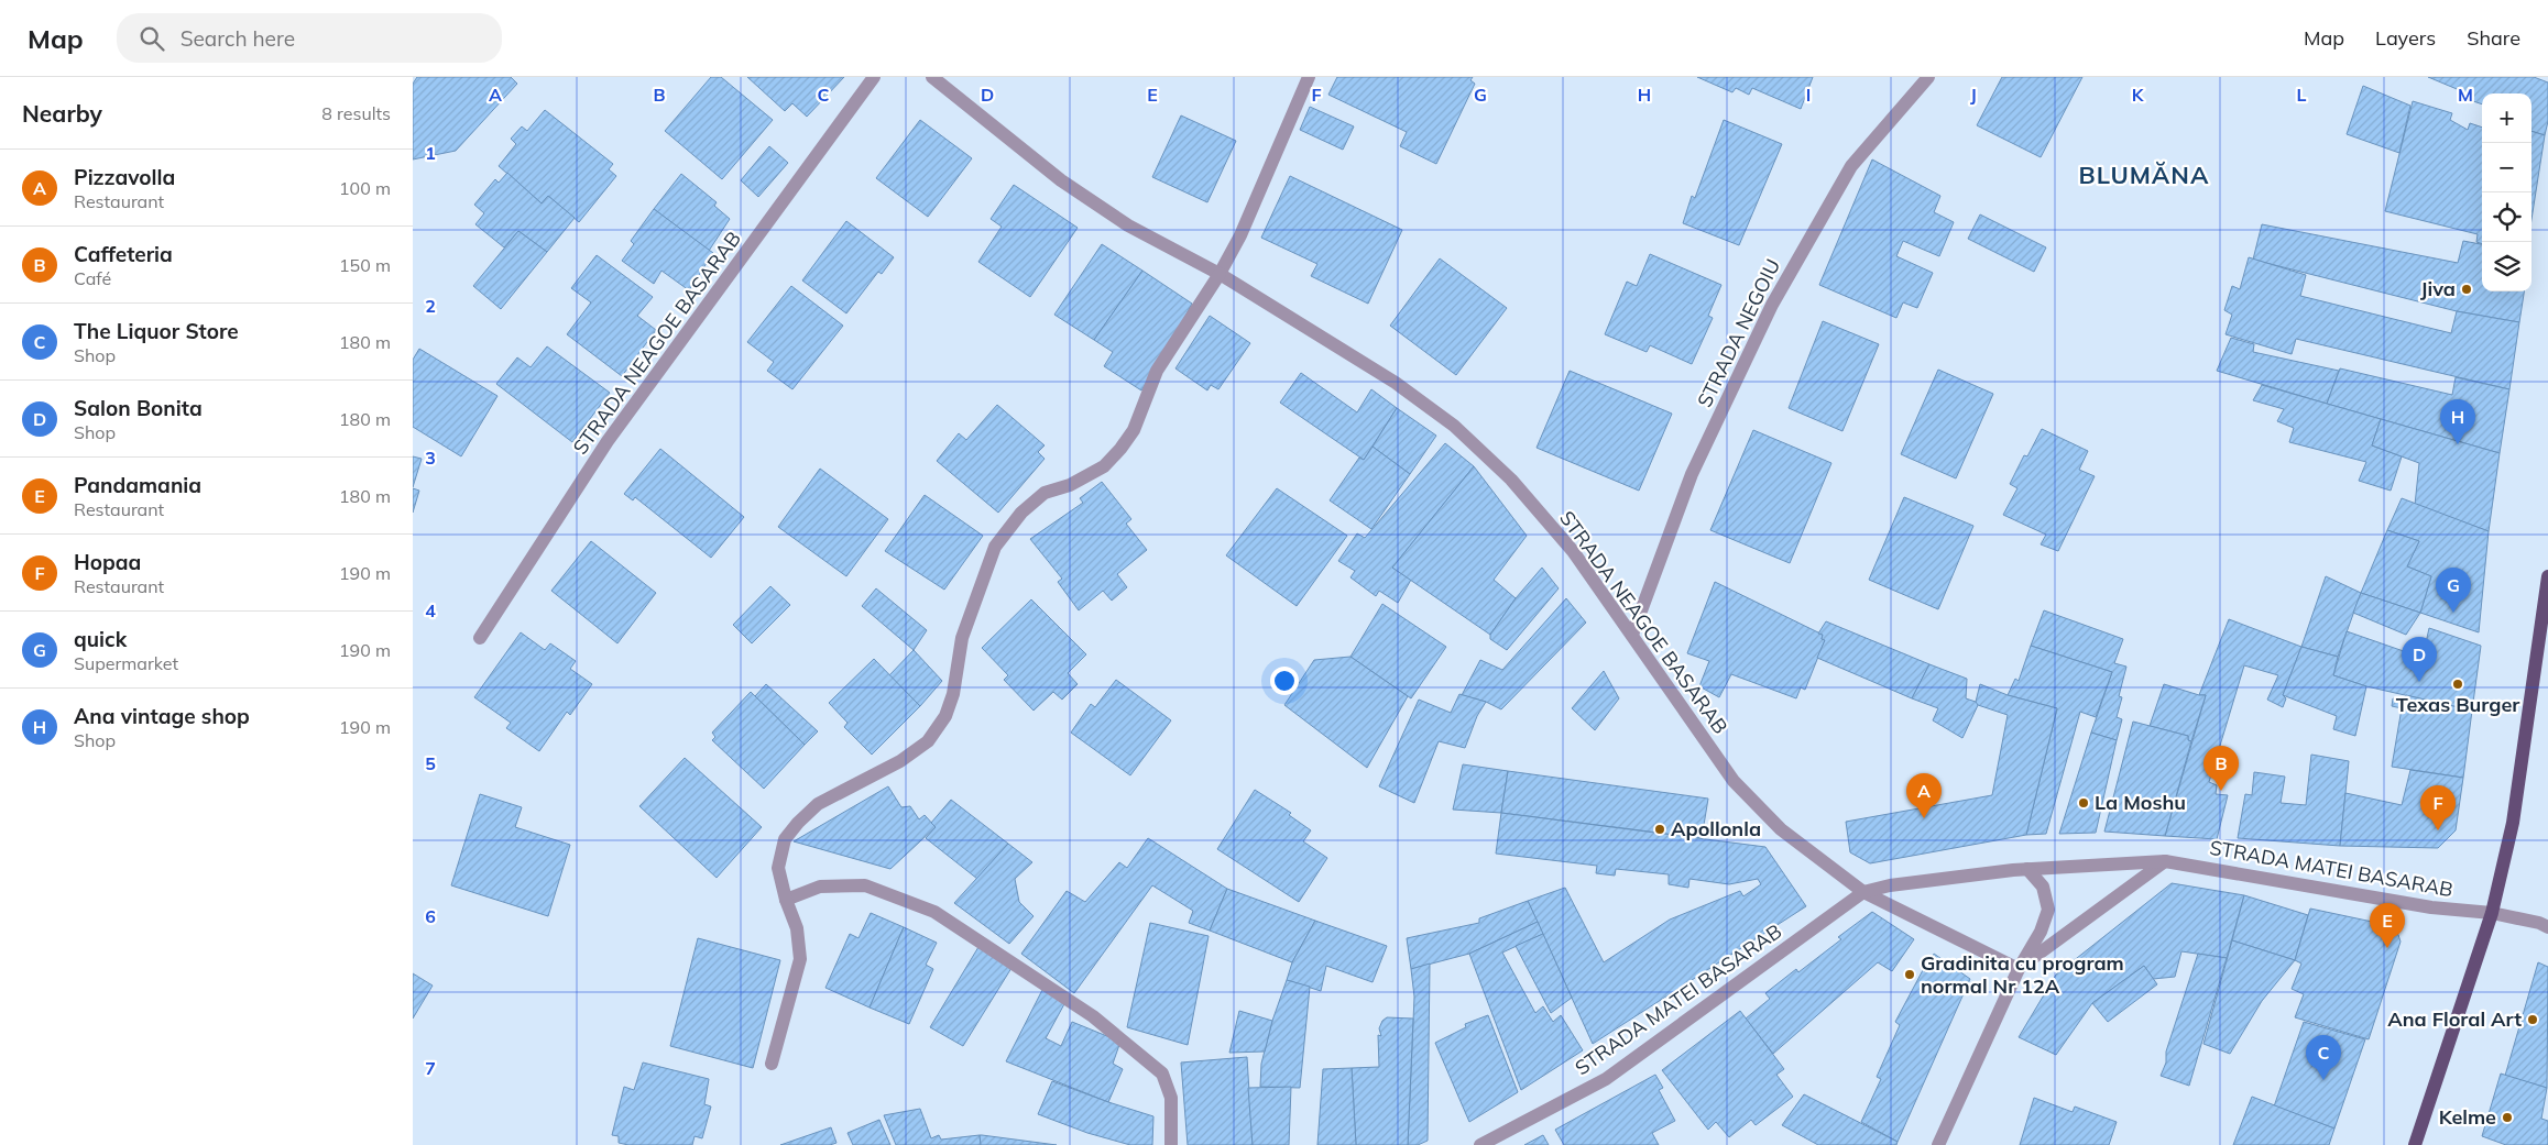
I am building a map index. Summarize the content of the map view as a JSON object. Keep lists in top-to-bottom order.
{
  "streets": {
    "street": ["STRADA NEGOIU", "STRADA NEAGOE BASARAB", "STRADA MATEI BASARAB"]
  },
  "crossings": [
    ["STRADA NEGOIU", "STRADA NEAGOE BASARAB"],
    ["STRADA NEAGOE BASARAB", "STRADA MATEI BASARAB"]
  ],
  "districts": ["BLUMĂNA"],
  "places": [
    "Jiva",
    "Texas Burger",
    "La Moshu",
    "Apollonla",
    "Gradinita cu program normal Nr 12A",
    "Ana Floral Art",
    "Kelme"
  ],
  "page": {
    "header": "Map",
    "search": "Search here",
    "nav": ["Map", "Layers", "Share"],
    "heading": ["Nearby", "8 results"],
    "map_buttons": ["+", "−"],
    "list": [
      {
        "mark": "A",
        "name": "Pizzavolla",
        "note": "Restaurant",
        "value": "100 m"
      },
      {
        "mark": "B",
        "name": "Caffeteria",
        "note": "Café",
        "value": "150 m"
      },
      {
        "mark": "C",
        "name": "The Liquor Store",
        "note": "Shop",
        "value": "180 m"
      },
      {
        "mark": "D",
        "name": "Salon Bonita",
        "note": "Shop",
        "value": "180 m"
      },
      {
        "mark": "E",
        "name": "Pandamania",
        "note": "Restaurant",
        "value": "180 m"
      },
      {
        "mark": "F",
        "name": "Hopaa",
        "note": "Restaurant",
        "value": "190 m"
      },
      {
        "mark": "G",
        "name": "quick",
        "note": "Supermarket",
        "value": "190 m"
      },
      {
        "mark": "H",
        "name": "Ana vintage shop",
        "note": "Shop",
        "value": "190 m"
      }
    ],
    "pins": [
      "H",
      "G",
      "D",
      "B",
      "A",
      "F",
      "E",
      "C"
    ]
  },
  "grid": {
    "columns": [
      "A",
      "B",
      "C",
      "D",
      "E",
      "F",
      "G",
      "H",
      "I",
      "J",
      "K",
      "L",
      "M"
    ],
    "rows": [
      "1",
      "2",
      "3",
      "4",
      "5",
      "6",
      "7"
    ]
  }
}
